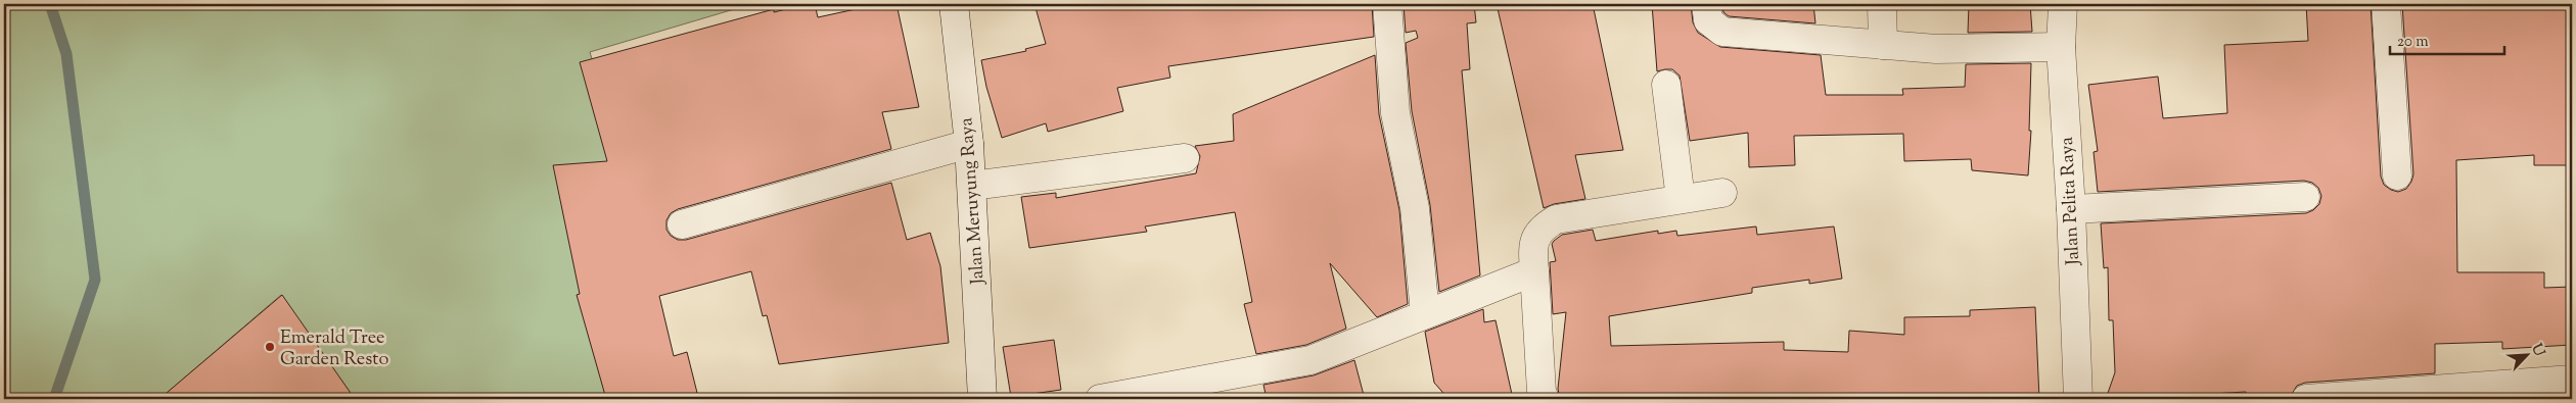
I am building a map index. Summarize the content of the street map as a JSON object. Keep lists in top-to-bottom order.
{
  "streets": {
    "street": ["Jalan Meruyung Raya", "Jalan Pelita Raya"]
  },
  "places": ["Emerald Tree Garden Resto"],
  "scale_bar": "20 m",
  "north": "top right"
}
